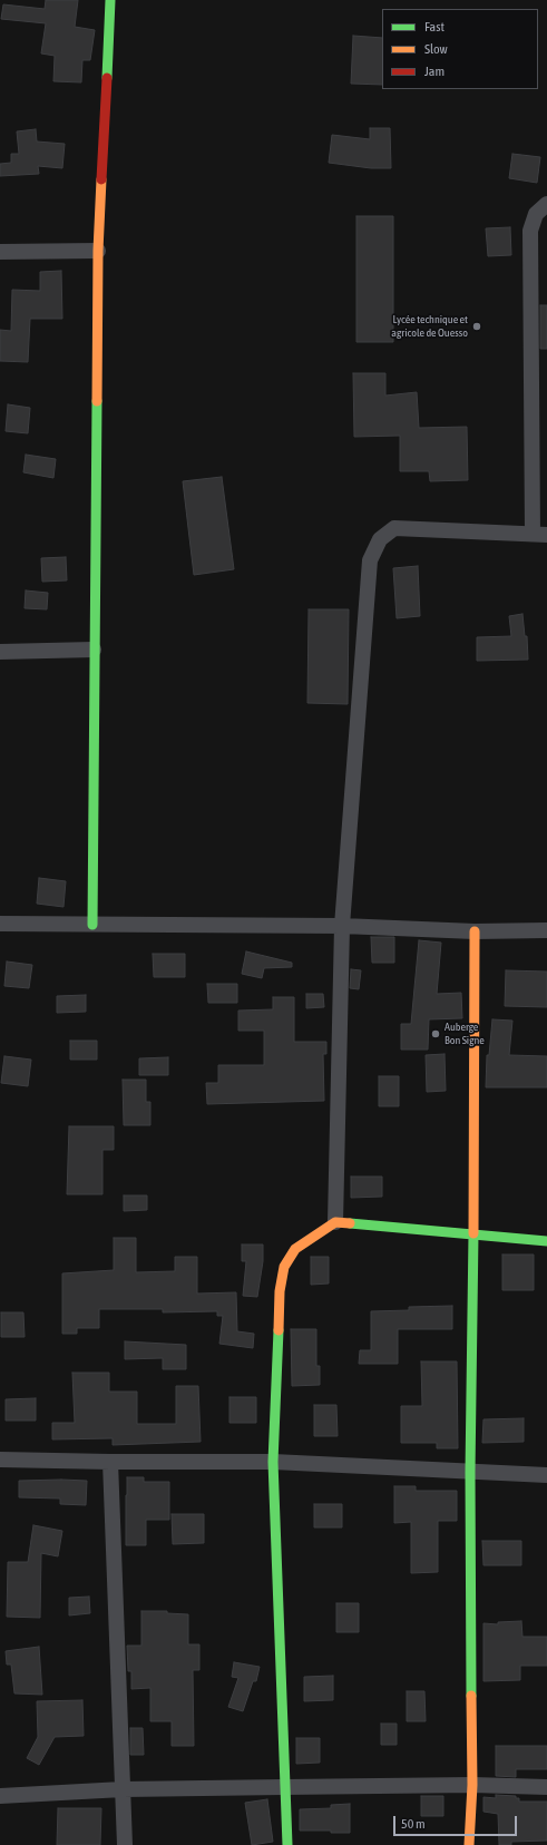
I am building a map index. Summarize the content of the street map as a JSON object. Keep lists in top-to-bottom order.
{
  "places": ["Lycée technique et agricole de Ouesso", "Auberge Bon Signe"],
  "legend": ["Fast", "Slow", "Jam"],
  "scale_bar": "50 m"
}
